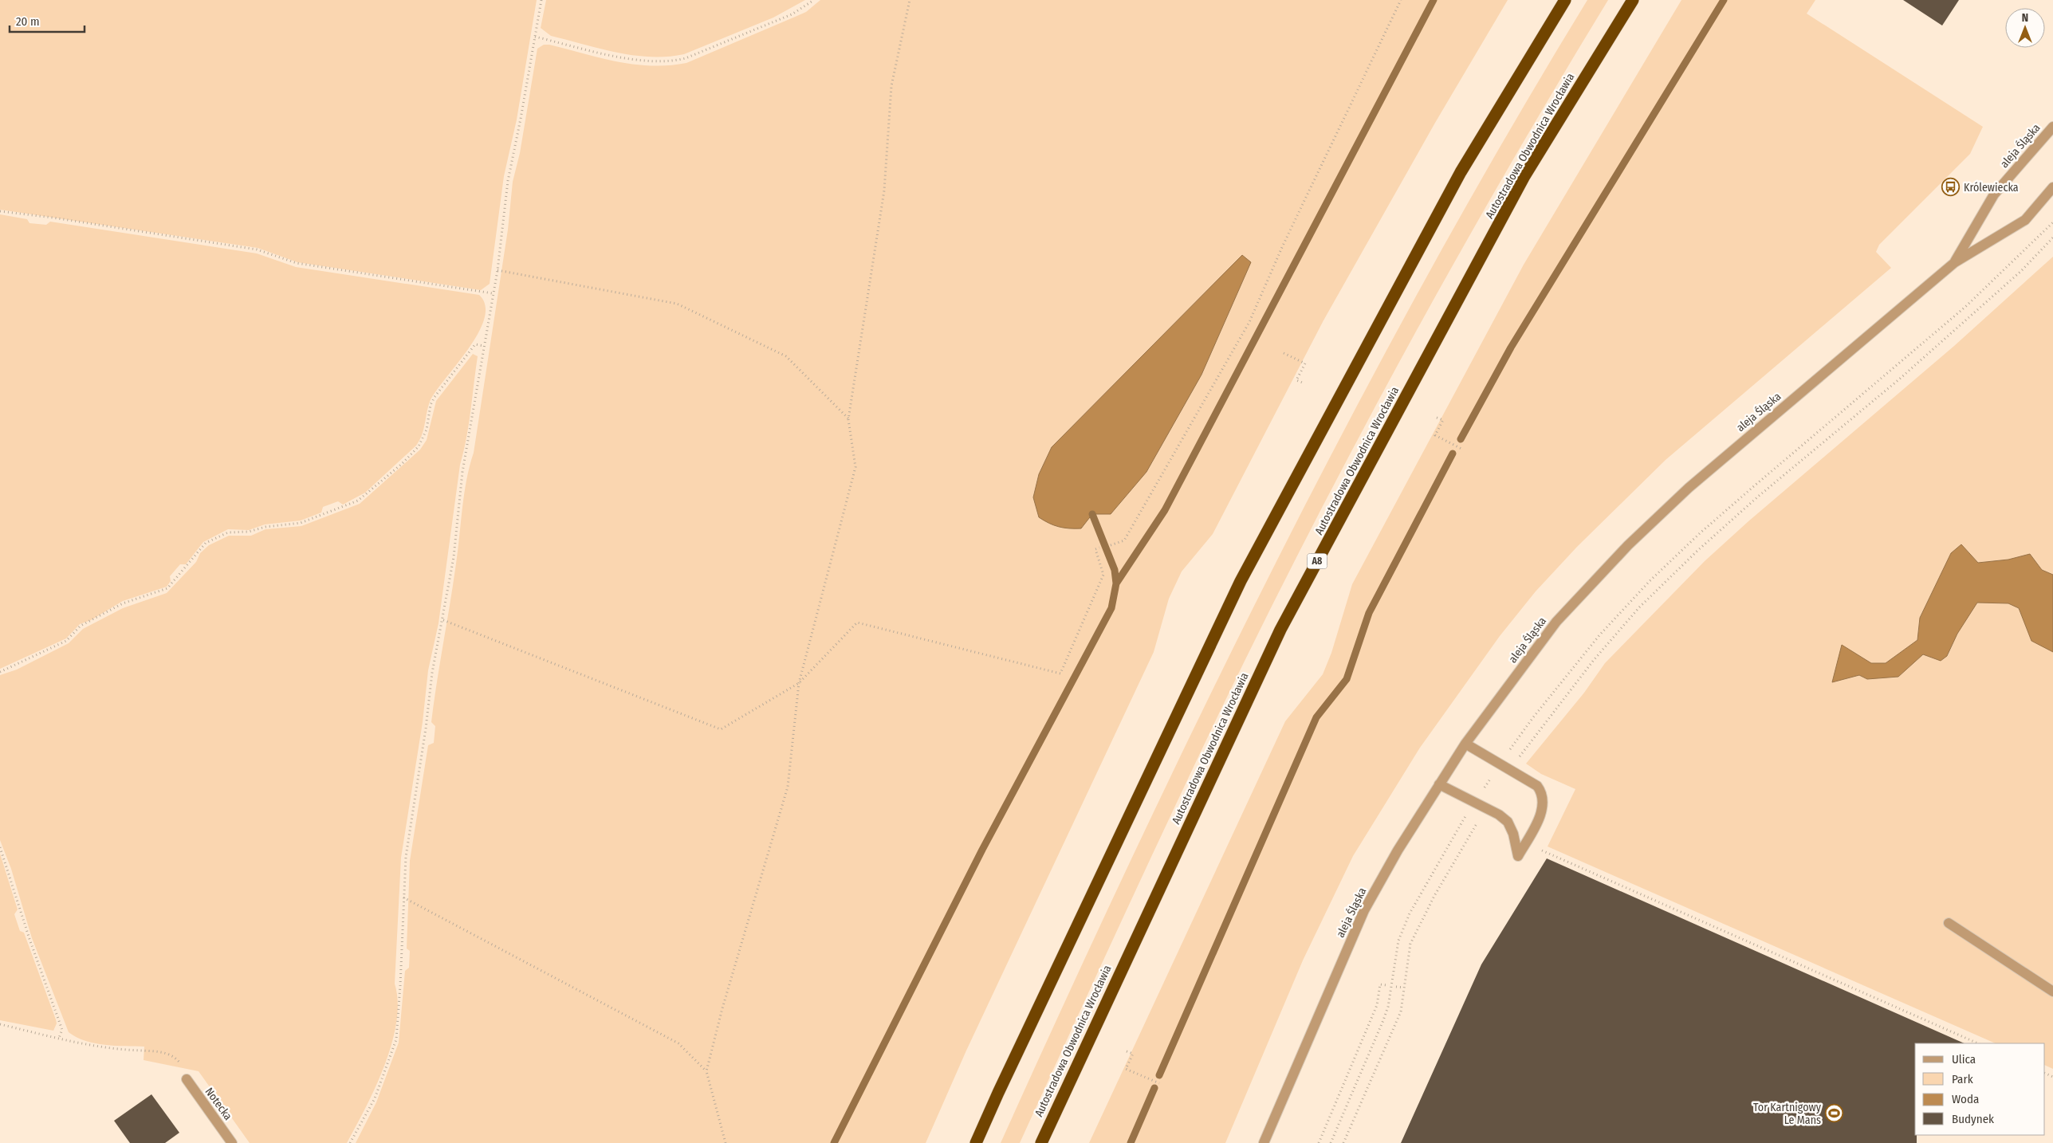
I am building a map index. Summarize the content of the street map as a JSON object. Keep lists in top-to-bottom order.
{
  "streets": {
    "highway": ["Autostradowa Obwodnica Wrocławia", "A8"],
    "street": ["aleja Śląska", "Notecka"]
  },
  "places": {
    "bus stop": ["Królewiecka"],
    "sports": ["Tor Kartnigowy Le Mans"]
  },
  "legend": [
    "Ulica",
    "Park",
    "Woda",
    "Budynek"
  ],
  "scale_bar": "20 m",
  "north": "top"
}
